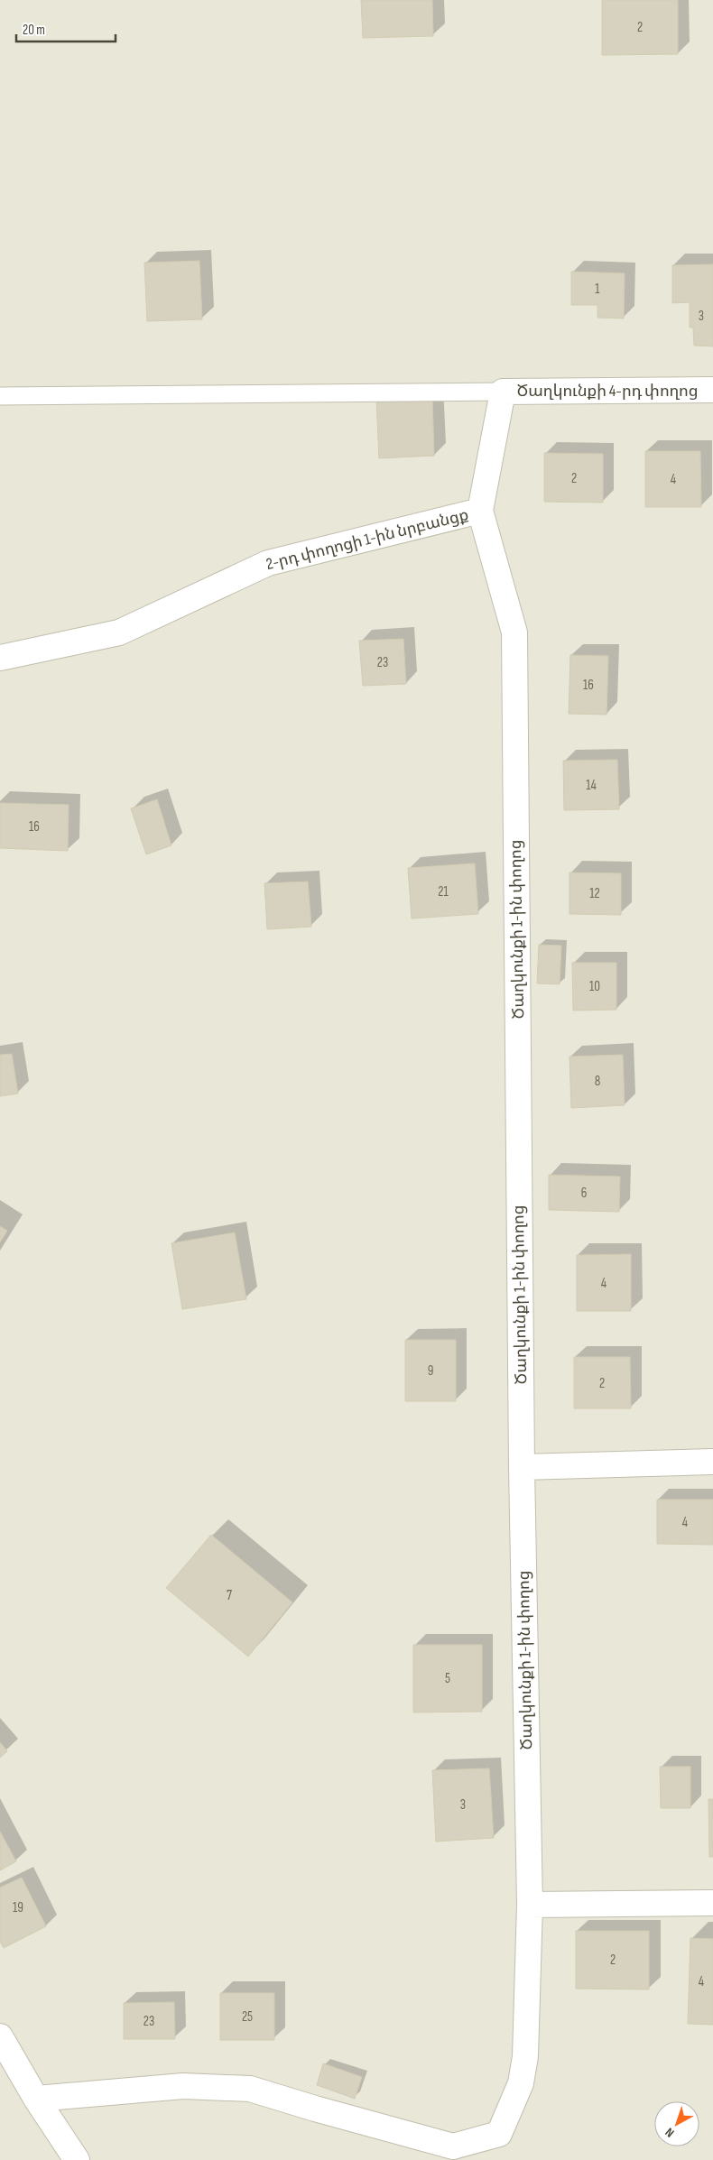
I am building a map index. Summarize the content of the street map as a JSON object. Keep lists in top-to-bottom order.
{
  "streets": {
    "street": ["Ծաղկունքի 4-րդ փողոց", "2-րդ փողոցի 1-ին նրբանցք", "Ծաղկունքի 1-ին փողոց"]
  },
  "crossings": [
    ["2-րդ փողոցի 1-ին նրբանցք", "Ծաղկունքի 1-ին փողոց"]
  ],
  "house_numbers": [
    "2",
    "1",
    "3",
    "2",
    "4",
    "23",
    "16",
    "14",
    "16",
    "21",
    "12",
    "10",
    "8",
    "6",
    "4",
    "9",
    "2",
    "4",
    "7",
    "5",
    "3",
    "19",
    "2",
    "4",
    "25",
    "23"
  ],
  "scale_bar": "20 m",
  "north": "bottom left"
}
